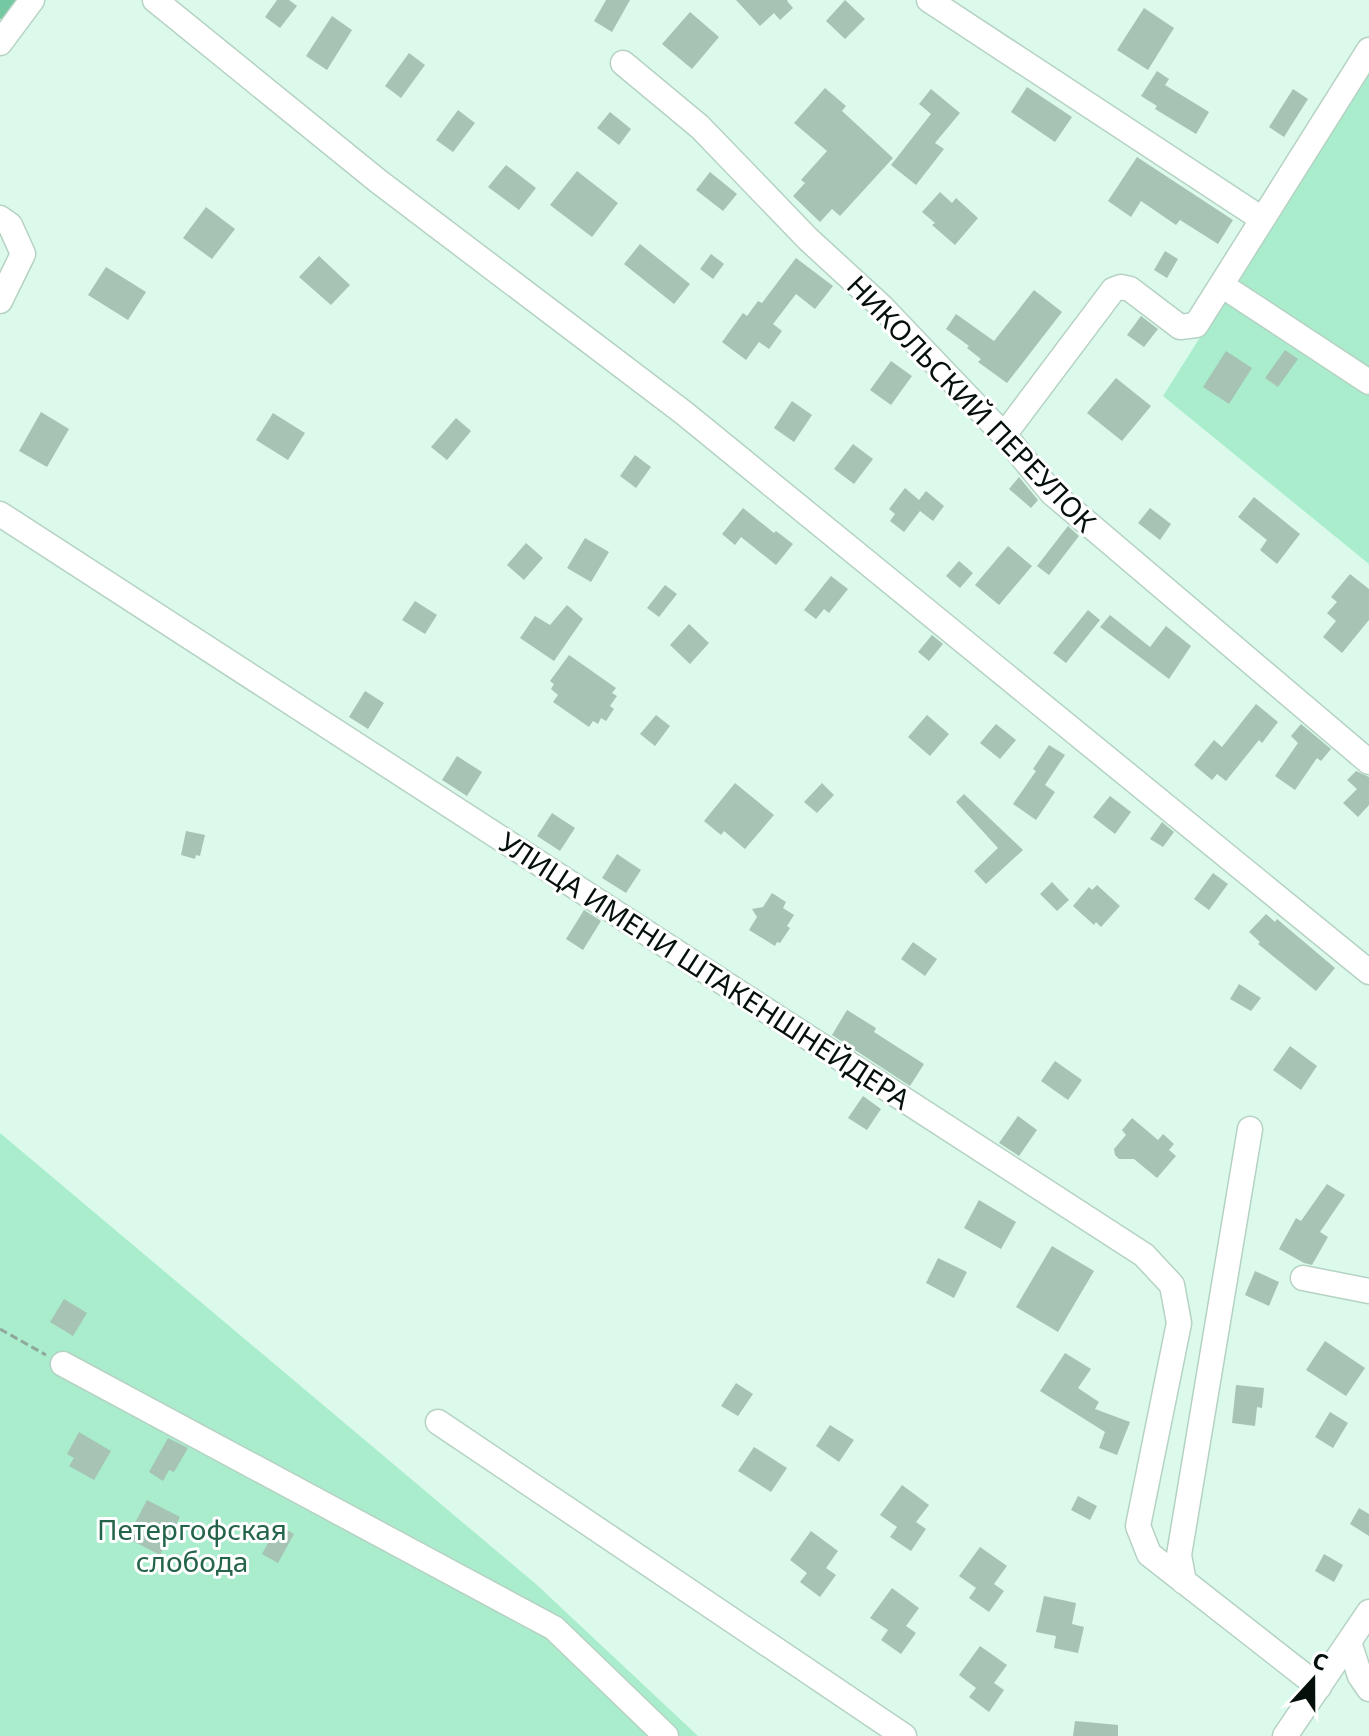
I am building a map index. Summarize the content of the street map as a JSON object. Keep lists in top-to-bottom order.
{
  "streets": {
    "street": ["НИКОЛЬСКИЙ ПЕРЕУЛОК", "УЛИЦА ИМЕНИ ШТАКЕНШНЕЙДЕРА"]
  },
  "parks": ["Петергофская слобода"],
  "north": "top"
}
